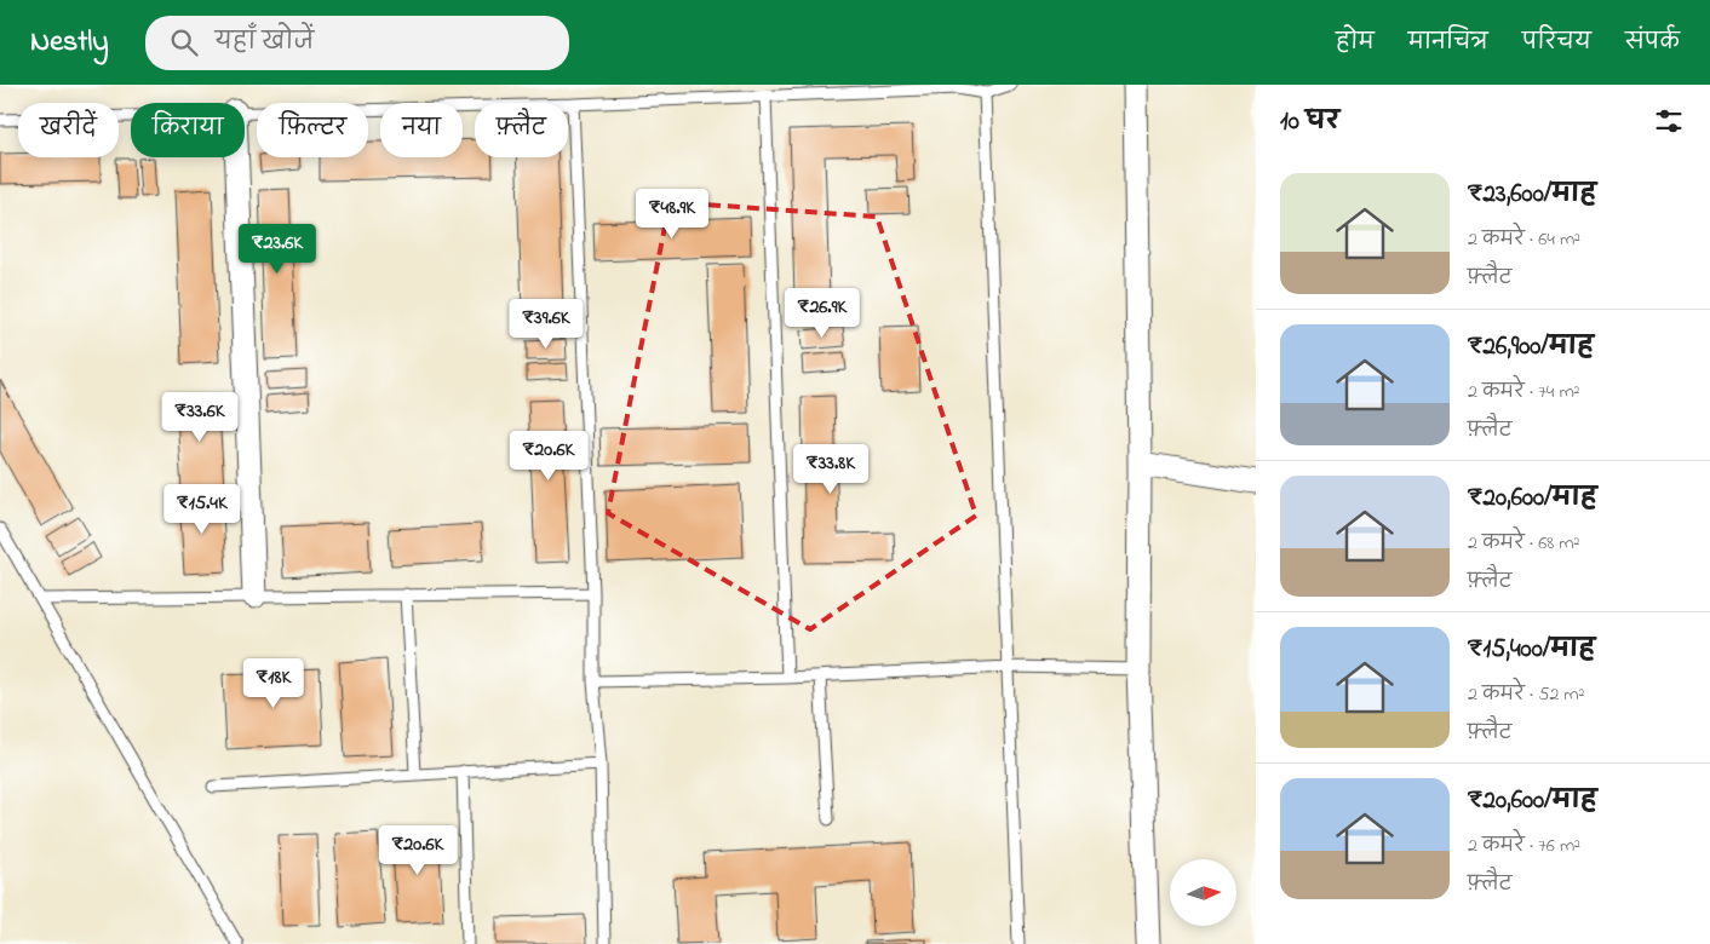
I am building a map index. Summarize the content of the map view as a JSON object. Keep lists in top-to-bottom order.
{
  "north": "right",
  "page": {
    "header": "Nestly",
    "search": "यहाँ खोजें",
    "nav": [
      "होम",
      "मानचित्र",
      "परिचय",
      "संपर्क"
    ],
    "heading": "10 घर",
    "chip": [
      "खरीदें",
      "किराया",
      "फ़िल्टर",
      "नया",
      "फ़्लैट"
    ],
    "list": [
      {
        "name": "₹23,600/माह",
        "note": "2 कमरे · 64 m² · फ़्लैट"
      },
      {
        "name": "₹26,900/माह",
        "note": "2 कमरे · 74 m² · फ़्लैट"
      },
      {
        "name": "₹20,600/माह",
        "note": "2 कमरे · 68 m² · फ़्लैट"
      },
      {
        "name": "₹15,400/माह",
        "note": "2 कमरे · 52 m² · फ़्लैट"
      },
      {
        "name": "₹20,600/माह",
        "note": "2 कमरे · 76 m² · फ़्लैट"
      }
    ],
    "price": [
      "₹48.9K",
      "₹23.6K",
      "₹26.9K",
      "₹39.6K",
      "₹33.6K",
      "₹20.6K",
      "₹33.8K",
      "₹15.4K",
      "₹18K",
      "₹20.6K"
    ]
  }
}
